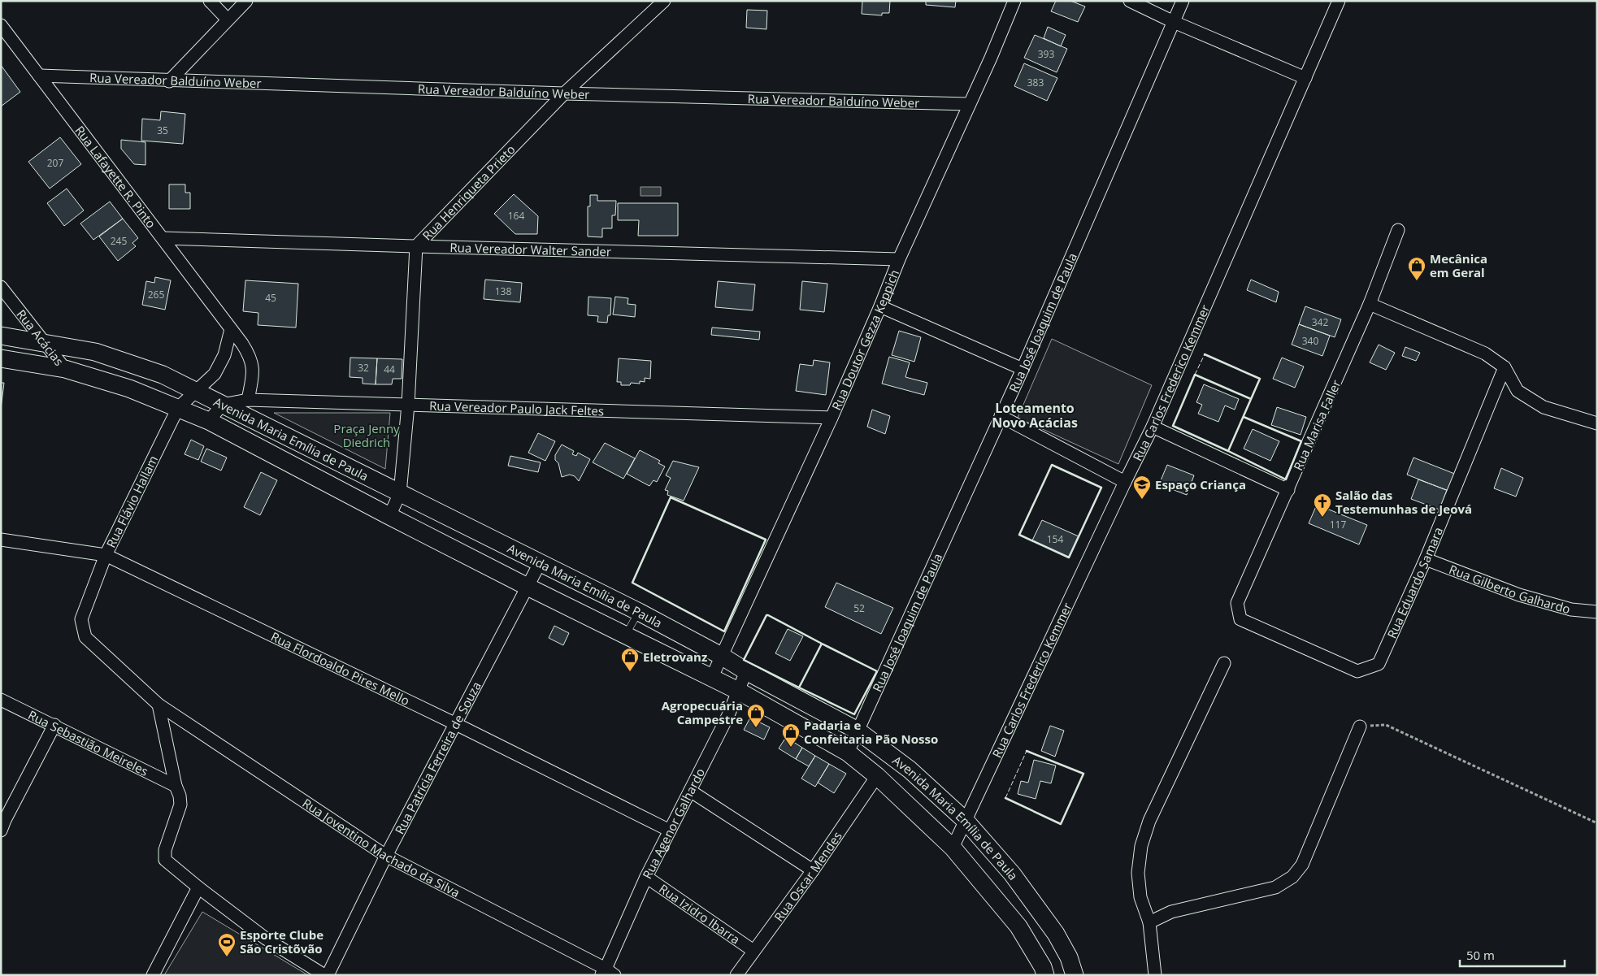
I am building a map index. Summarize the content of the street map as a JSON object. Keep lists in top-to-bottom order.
{
  "streets": {
    "main road": ["Avenida Maria Emília de Paula"],
    "street": [
      "Rua Vereador Balduíno Weber",
      "Rua Lafayette R. Pinto",
      "Rua Henriqueta Prieto",
      "Rua Vereador Walter Sander",
      "Rua José Joaquim de Paula",
      "Rua Acácias",
      "Rua Doutor Gezza Keppich",
      "Rua Carlos Frederico Kemmer",
      "Rua Vereador Paulo Jack Feltes",
      "Rua Marisa Faller",
      "Rua Flávio Hallam",
      "Rua Eduardo Samara",
      "Rua Gilberto Galhardo",
      "Rua Flordoaldo Pires Mello",
      "Rua Sebastião Meireles",
      "Rua Patrícia Ferreira de Souza",
      "Rua Agenor Galhardo",
      "Rua Joventino Machado da Silva",
      "Rua Oscar Mendes",
      "Rua Izidro Ibarra"
    ]
  },
  "crossings": [
    ["Rua Vereador Balduíno Weber", "Rua Lafayette R. Pinto"],
    ["Rua Vereador Balduíno Weber", "Rua Henriqueta Prieto"],
    ["Rua Vereador Balduíno Weber", "Rua Doutor Gezza Keppich"],
    ["Rua Lafayette R. Pinto", "Rua Vereador Walter Sander"],
    ["Rua Lafayette R. Pinto", "Rua Vereador Paulo Jack Feltes"],
    ["Rua Henriqueta Prieto", "Rua Vereador Walter Sander"],
    ["Rua Henriqueta Prieto", "Rua Vereador Paulo Jack Feltes"],
    ["Rua Henriqueta Prieto", "Avenida Maria Emília de Paula"],
    ["Rua Vereador Walter Sander", "Rua Doutor Gezza Keppich"],
    ["Rua José Joaquim de Paula", "Avenida Maria Emília de Paula"],
    ["Rua Acácias", "Avenida Maria Emília de Paula"],
    ["Rua Doutor Gezza Keppich", "Rua Vereador Paulo Jack Feltes"],
    ["Rua Doutor Gezza Keppich", "Avenida Maria Emília de Paula"],
    ["Rua Carlos Frederico Kemmer", "Avenida Maria Emília de Paula"],
    ["Rua Vereador Paulo Jack Feltes", "Avenida Maria Emília de Paula"],
    ["Rua Marisa Faller", "Rua Eduardo Samara"],
    ["Avenida Maria Emília de Paula", "Rua Flávio Hallam"],
    ["Avenida Maria Emília de Paula", "Rua Patrícia Ferreira de Souza"],
    ["Avenida Maria Emília de Paula", "Rua Agenor Galhardo"],
    ["Avenida Maria Emília de Paula", "Rua Oscar Mendes"],
    ["Rua Flávio Hallam", "Rua Flordoaldo Pires Mello"],
    ["Rua Flávio Hallam", "Rua Joventino Machado da Silva"],
    ["Rua Eduardo Samara", "Rua Gilberto Galhardo"],
    ["Rua Flordoaldo Pires Mello", "Rua Patrícia Ferreira de Souza"],
    ["Rua Flordoaldo Pires Mello", "Rua Agenor Galhardo"],
    ["Rua Patrícia Ferreira de Souza", "Rua Joventino Machado da Silva"],
    ["Rua Agenor Galhardo", "Rua Joventino Machado da Silva"],
    ["Rua Agenor Galhardo", "Rua Izidro Ibarra"],
    ["Rua Oscar Mendes", "Rua Izidro Ibarra"]
  ],
  "districts": ["Loteamento Novo Acácias"],
  "parks": ["Praça Jenny Diedrich"],
  "places": {
    "shop": [
      "Mecânica em Geral",
      "Eletrovanz",
      "Agropecuária Campestre",
      "Padaria e Confeitaria Pão Nosso"
    ],
    "school or university": ["Espaço Criança"],
    "church": ["Salão das Testemunhas de Jeová"],
    "sports": ["Esporte Clube São Cristõvão"]
  },
  "house_numbers": [
    "393",
    "383",
    "35",
    "207",
    "164",
    "245",
    "138",
    "265",
    "45",
    "342",
    "340",
    "32",
    "44",
    "117",
    "154",
    "52"
  ],
  "scale_bar": "50 m"
}
